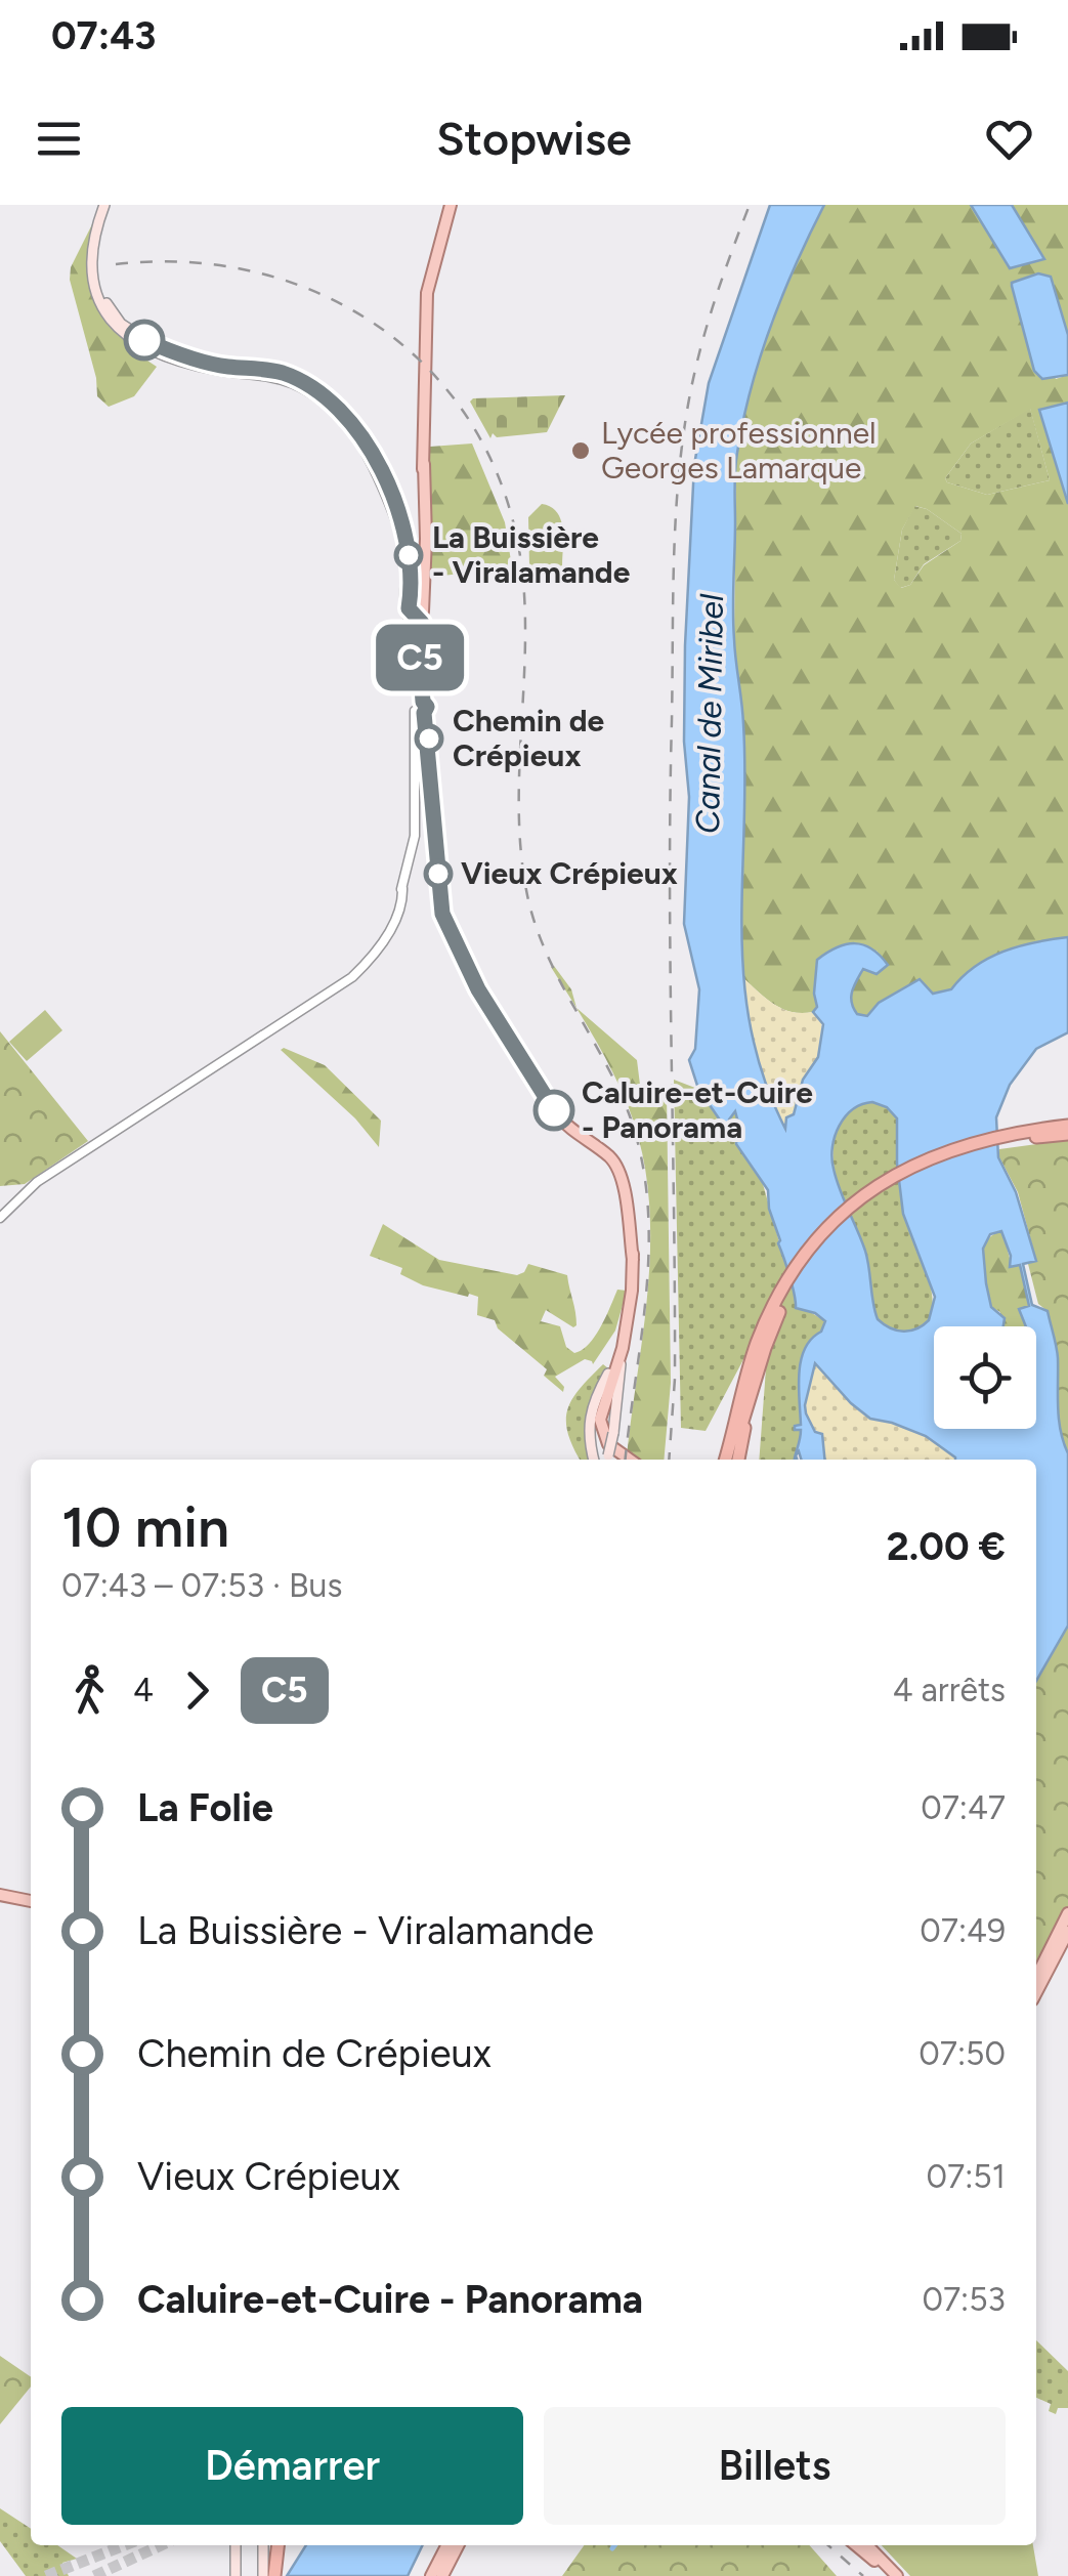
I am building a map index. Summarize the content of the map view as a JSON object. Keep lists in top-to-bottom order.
{
  "water": ["Canal de Miribel"],
  "places": [
    "Lycée professionnel Georges Lamarque",
    "La Buissière - Viralamande",
    "Chemin de Crépieux",
    "Vieux Crépieux",
    "Caluire-et-Cuire - Panorama"
  ],
  "lines": ["bus line C5"],
  "page": {
    "status": "07:43",
    "header": "Stopwise",
    "on_map": "C5",
    "heading": ["10 min", "07:43 – 07:53 · Bus", "2.00 €"],
    "legs": ["4", "C5", "4 arrêts"],
    "list": [
      {
        "name": "La Folie",
        "value": "07:47"
      },
      {
        "name": "La Buissière - Viralamande",
        "value": "07:49"
      },
      {
        "name": "Chemin de Crépieux",
        "value": "07:50"
      },
      {
        "name": "Vieux Crépieux",
        "value": "07:51"
      },
      {
        "name": "Caluire-et-Cuire - Panorama",
        "value": "07:53"
      }
    ],
    "buttons": ["Démarrer", "Billets"]
  }
}
